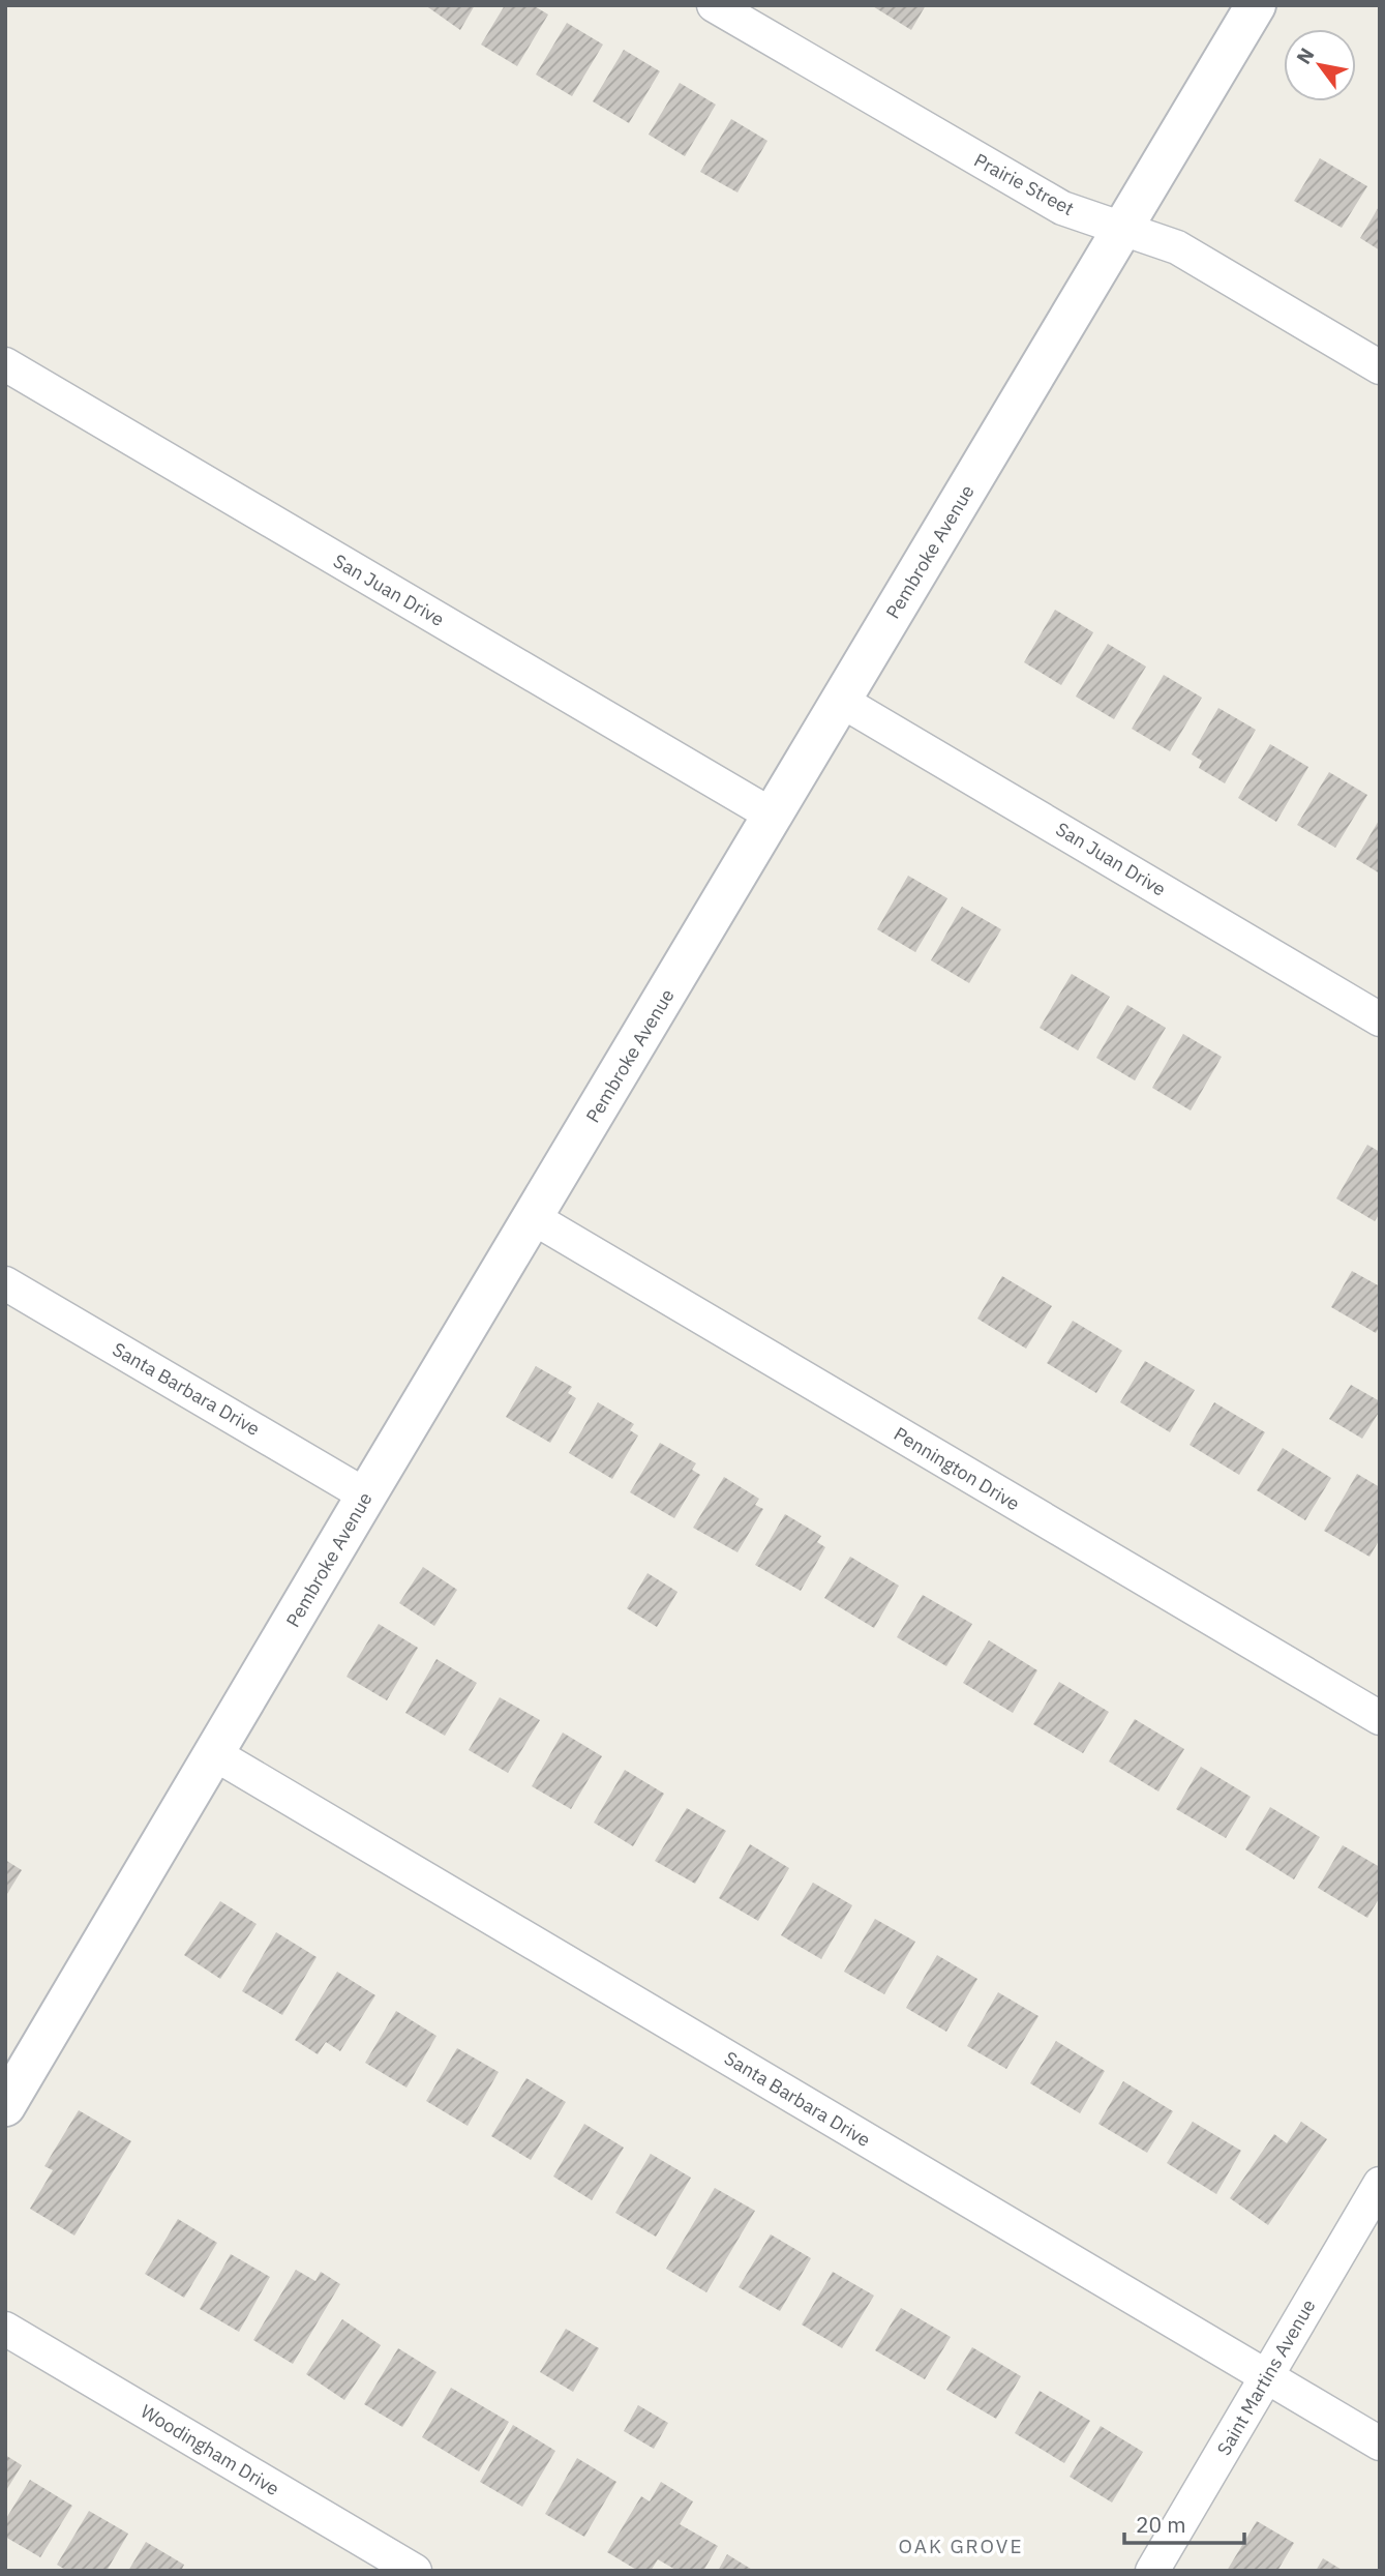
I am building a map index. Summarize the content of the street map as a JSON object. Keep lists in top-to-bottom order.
{
  "streets": {
    "street": [
      "Prairie Street",
      "Pembroke Avenue",
      "San Juan Drive",
      "Santa Barbara Drive",
      "Pennington Drive",
      "Saint Martins Avenue",
      "Woodingham Drive"
    ]
  },
  "crossings": [
    ["Prairie Street", "Pembroke Avenue"],
    ["Pembroke Avenue", "San Juan Drive"],
    ["Pembroke Avenue", "Santa Barbara Drive"],
    ["Pembroke Avenue", "Pennington Drive"],
    ["Santa Barbara Drive", "Saint Martins Avenue"]
  ],
  "districts": ["OAK GROVE"],
  "scale_bar": "20 m",
  "north": "top left"
}
